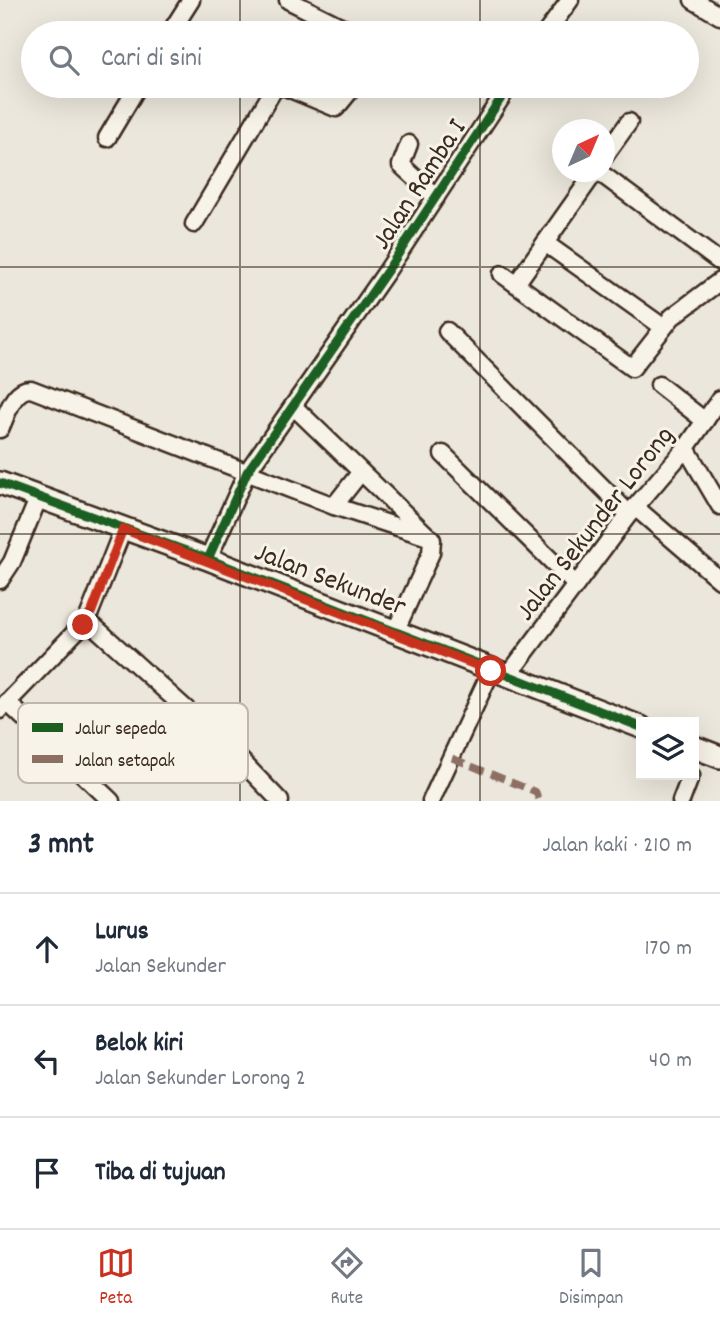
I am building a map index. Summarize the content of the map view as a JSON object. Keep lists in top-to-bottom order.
{
  "streets": {
    "street": ["Jalan Ramba I", "Jalan Sekunder Lorong", "Jalan Sekunder"]
  },
  "crossings": [
    ["Jalan Sekunder Lorong", "Jalan Sekunder"]
  ],
  "legend": ["Jalur sepeda", "Jalan setapak"],
  "north": "top right",
  "page": {
    "search": "Cari di sini",
    "heading": ["3 mnt", "Jalan kaki · 210 m"],
    "list": [
      ["Lurus", "Jalan Sekunder", "170 m"],
      ["Belok kiri", "Jalan Sekunder Lorong 2", "40 m"],
      "Tiba di tujuan"
    ],
    "nav": ["Peta", "Rute", "Disimpan"]
  }
}
